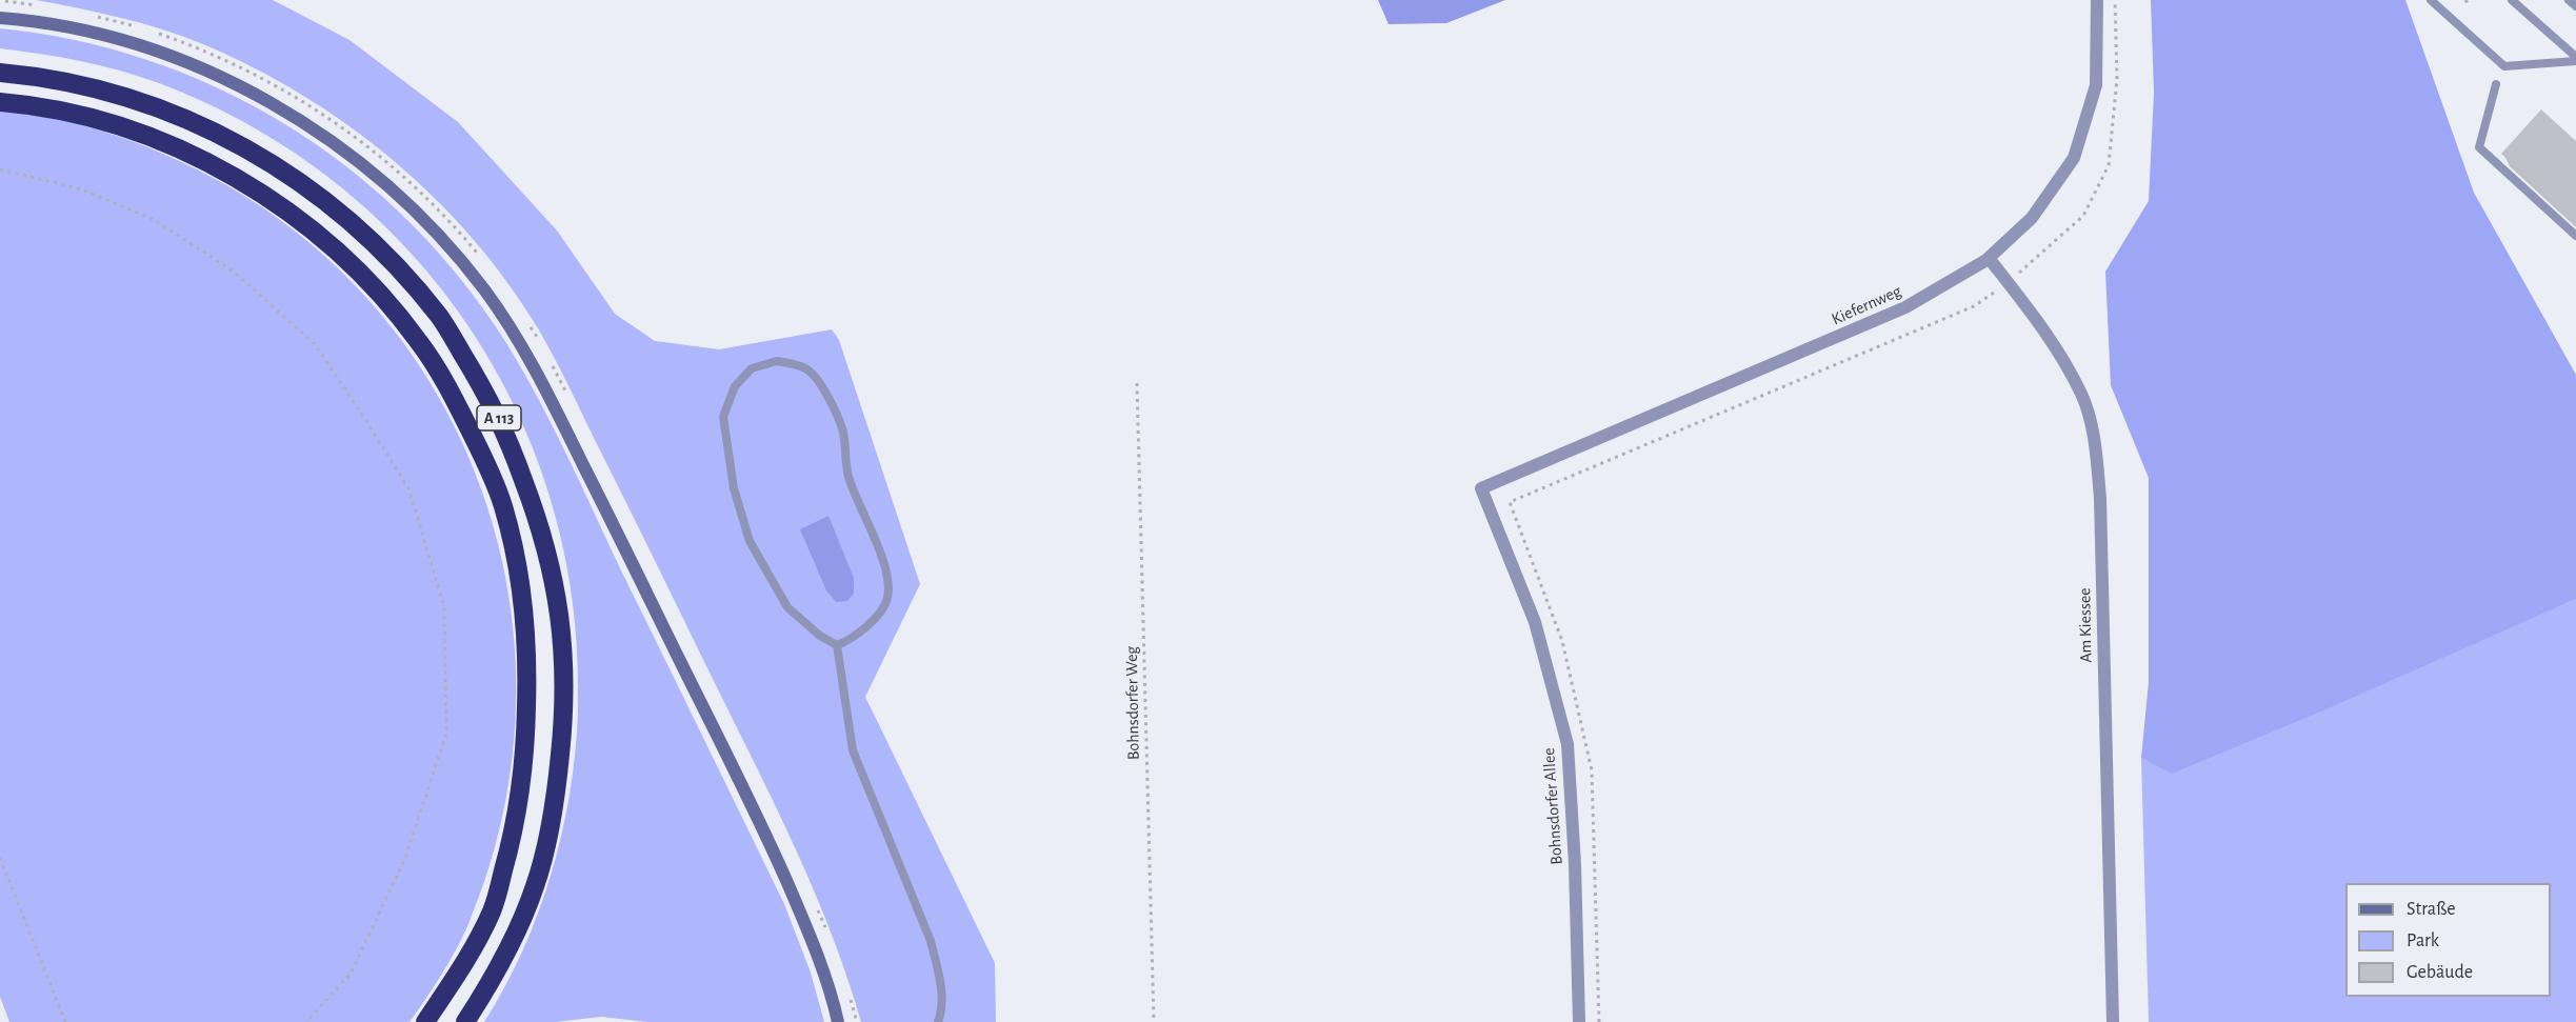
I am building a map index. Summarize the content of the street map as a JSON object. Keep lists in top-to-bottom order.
{
  "streets": {
    "highway": ["A 113"],
    "street": ["Kiefernweg", "Am Kiessee", "Bohnsdorfer Allee"],
    "path": ["Bohnsdorfer Weg"]
  },
  "crossings": [
    ["Kiefernweg", "Am Kiessee"],
    ["Kiefernweg", "Bohnsdorfer Allee"]
  ],
  "legend": ["Straße", "Park", "Gebäude"]
}
